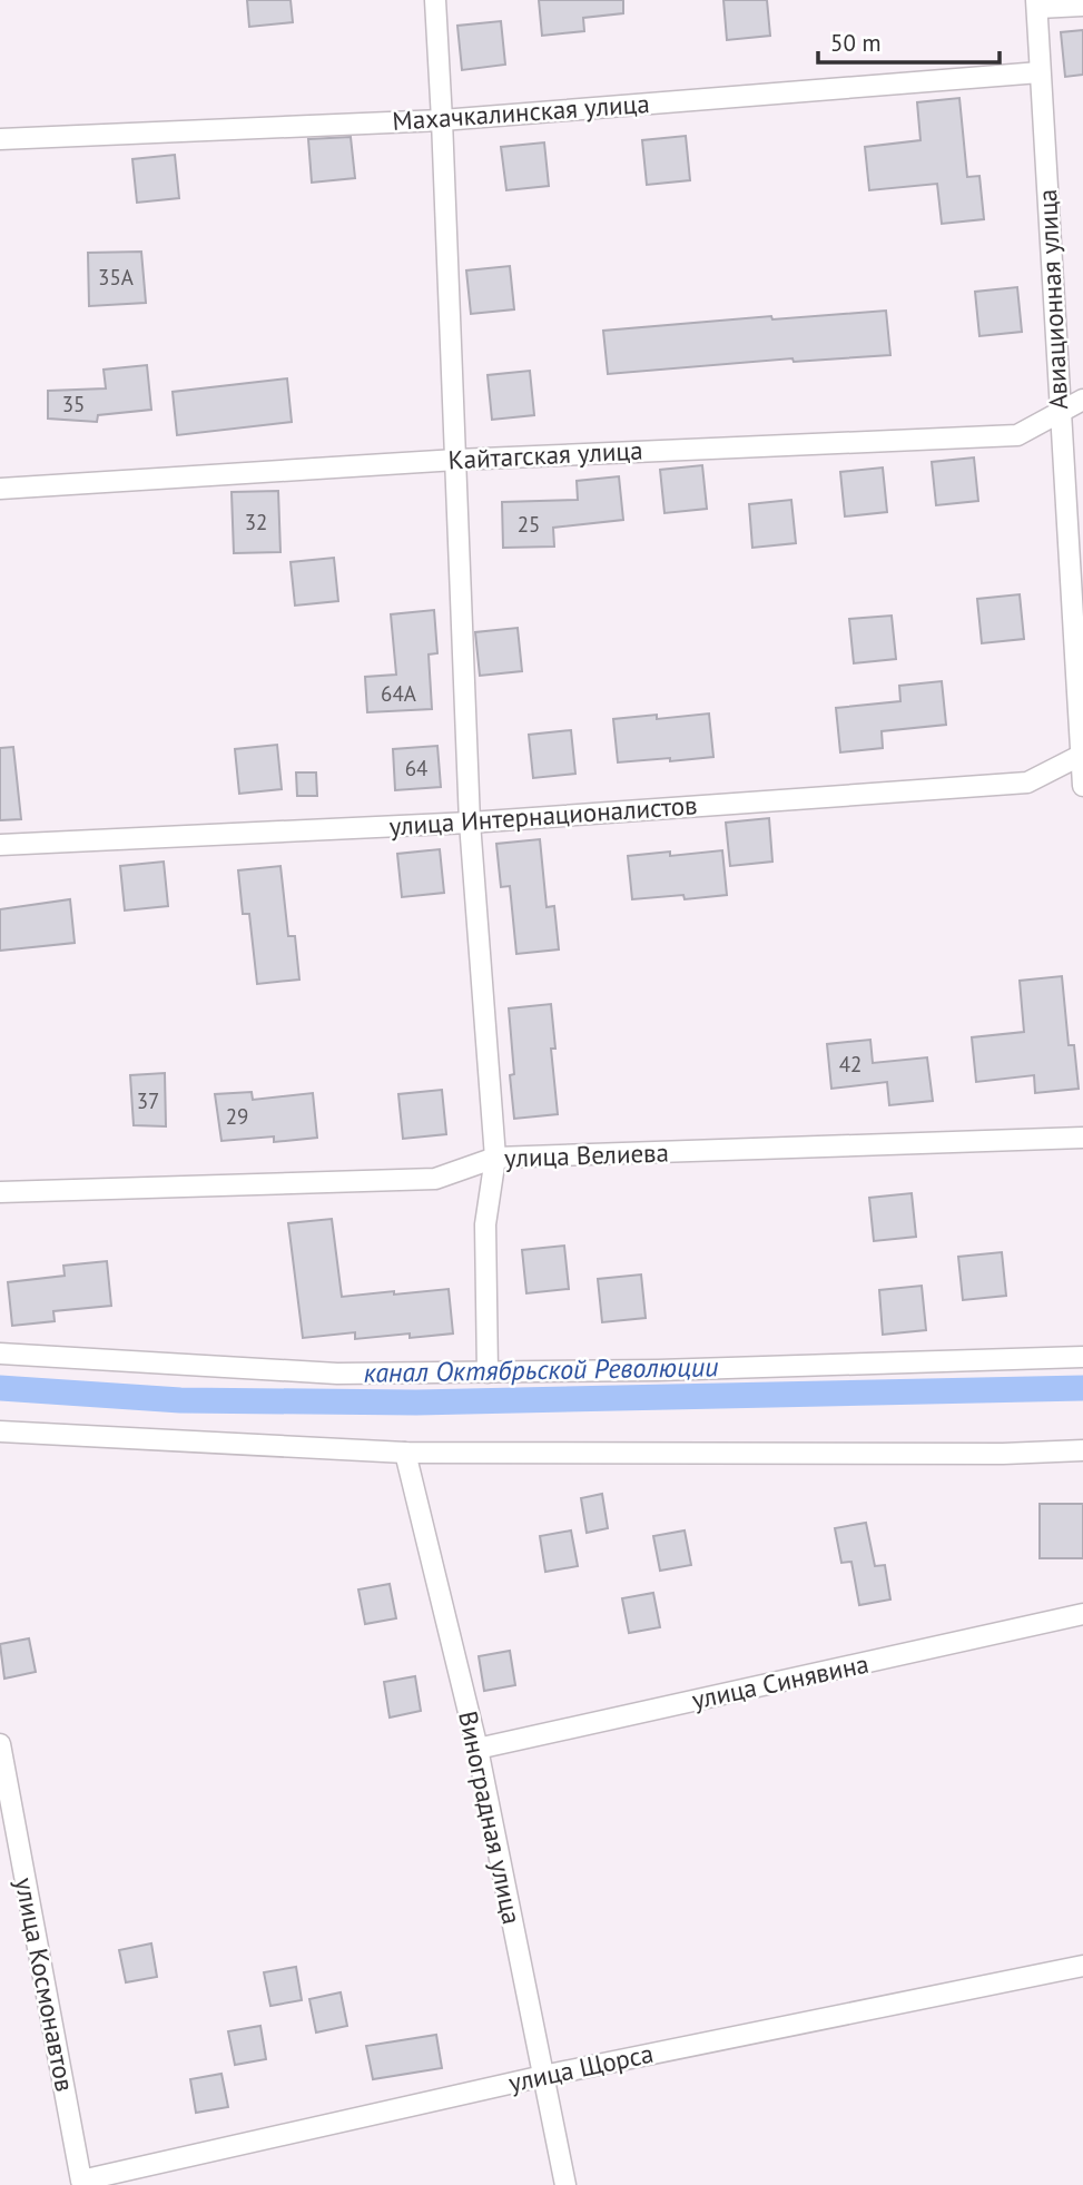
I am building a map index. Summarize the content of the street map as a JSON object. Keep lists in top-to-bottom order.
{
  "streets": {
    "street": [
      "Махачкалинская улица",
      "Авиационная улица",
      "Кайтагская улица",
      "улица Интернационалистов",
      "улица Велиева",
      "улица Синявина",
      "Виноградная улица",
      "улица Космонавтов",
      "улица Щорса"
    ]
  },
  "crossings": [
    ["Махачкалинская улица", "Авиационная улица"],
    ["Авиационная улица", "Кайтагская улица"],
    ["Авиационная улица", "улица Интернационалистов"],
    ["улица Синявина", "Виноградная улица"],
    ["Виноградная улица", "улица Щорса"],
    ["улица Космонавтов", "улица Щорса"]
  ],
  "water": ["канал Октябрьской Революции"],
  "house_numbers": [
    "35А",
    "35",
    "32",
    "25",
    "64А",
    "64",
    "42",
    "37",
    "29"
  ],
  "scale_bar": "50 m"
}
